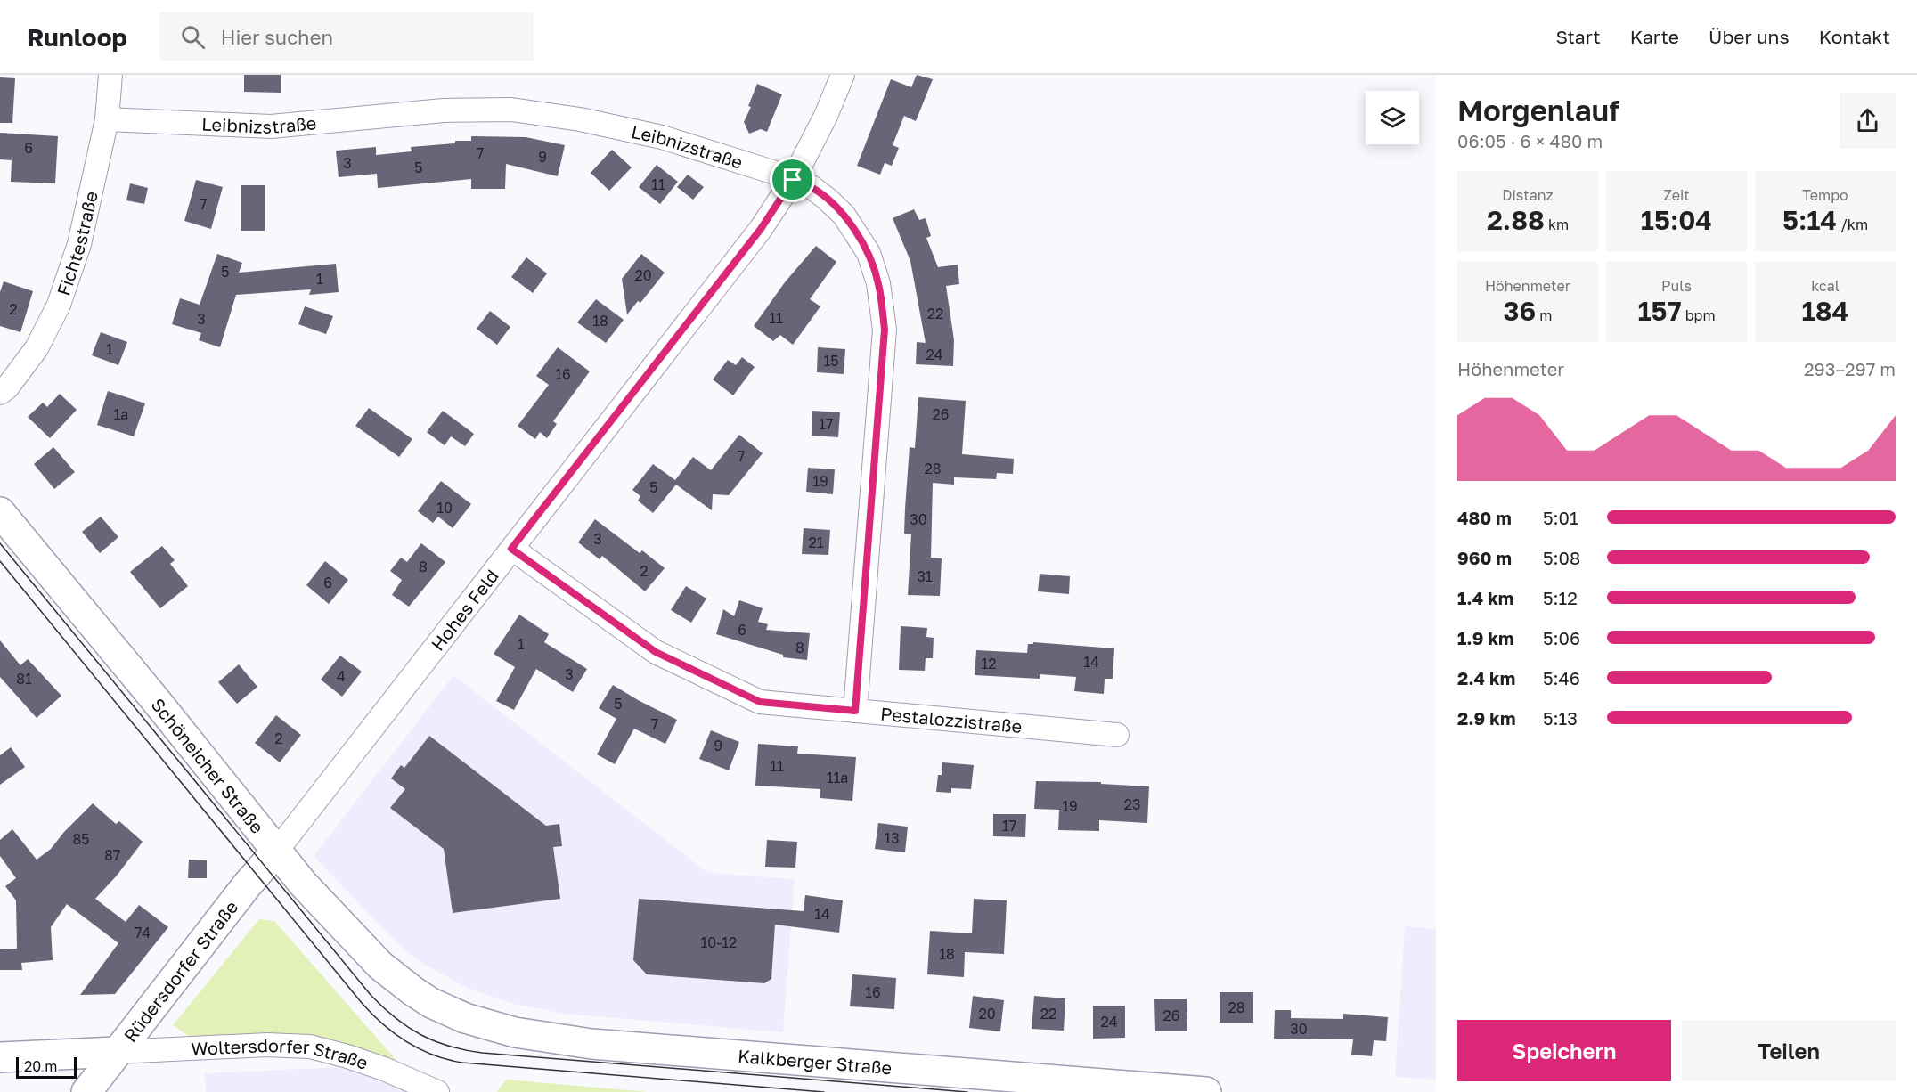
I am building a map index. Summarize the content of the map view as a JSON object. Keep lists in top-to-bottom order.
{
  "streets": {
    "main road": ["Schöneicher Straße", "Rüdersdorfer Straße", "Kalkberger Straße"],
    "street": [
      "Leibnizstraße",
      "Fichtestraße",
      "Hohes Feld",
      "Pestalozzistraße",
      "Woltersdorfer Straße"
    ]
  },
  "crossings": [
    ["Leibnizstraße", "Fichtestraße"],
    ["Leibnizstraße", "Hohes Feld"],
    ["Leibnizstraße", "Pestalozzistraße"],
    ["Hohes Feld", "Pestalozzistraße"],
    ["Hohes Feld", "Schöneicher Straße"],
    ["Hohes Feld", "Rüdersdorfer Straße"],
    ["Schöneicher Straße", "Rüdersdorfer Straße"],
    ["Schöneicher Straße", "Kalkberger Straße"],
    ["Rüdersdorfer Straße", "Woltersdorfer Straße"]
  ],
  "house_numbers": [
    "6",
    "7",
    "9",
    "3",
    "5",
    "11",
    "7",
    "5",
    "20",
    "1",
    "2",
    "22",
    "11",
    "3",
    "18",
    "1",
    "24",
    "15",
    "16",
    "1a",
    "26",
    "17",
    "7",
    "28",
    "19",
    "5",
    "10",
    "30",
    "3",
    "21",
    "8",
    "2",
    "31",
    "6",
    "6",
    "1",
    "8",
    "14",
    "12",
    "3",
    "4",
    "81",
    "5",
    "7",
    "2",
    "9",
    "11",
    "11a",
    "23",
    "19",
    "17",
    "13",
    "85",
    "87",
    "14",
    "74",
    "10-12",
    "18",
    "16",
    "28",
    "20",
    "22",
    "26",
    "24",
    "30"
  ],
  "scale_bar": "20 m",
  "page": {
    "header": "Runloop",
    "search": "Hier suchen",
    "nav": [
      "Start",
      "Karte",
      "Über uns",
      "Kontakt"
    ],
    "heading": ["Morgenlauf", "06:05 · 6 × 480 m"],
    "stats": [
      ["Distanz", "2.88 km"],
      ["Zeit", "15:04"],
      ["Tempo", "5:14 /km"],
      ["Höhenmeter", "36 m"],
      ["Puls", "157 bpm"],
      ["kcal", "184"]
    ],
    "chart": ["Höhenmeter", "293–297 m"],
    "list": [
      {
        "name": "480 m",
        "note": "5:01"
      },
      {
        "name": "960 m",
        "note": "5:08"
      },
      {
        "name": "1.4 km",
        "note": "5:12"
      },
      {
        "name": "1.9 km",
        "note": "5:06"
      },
      {
        "name": "2.4 km",
        "note": "5:46"
      },
      {
        "name": "2.9 km",
        "note": "5:13"
      }
    ],
    "buttons": ["Speichern", "Teilen"],
    "scale": "20 m"
  }
}
